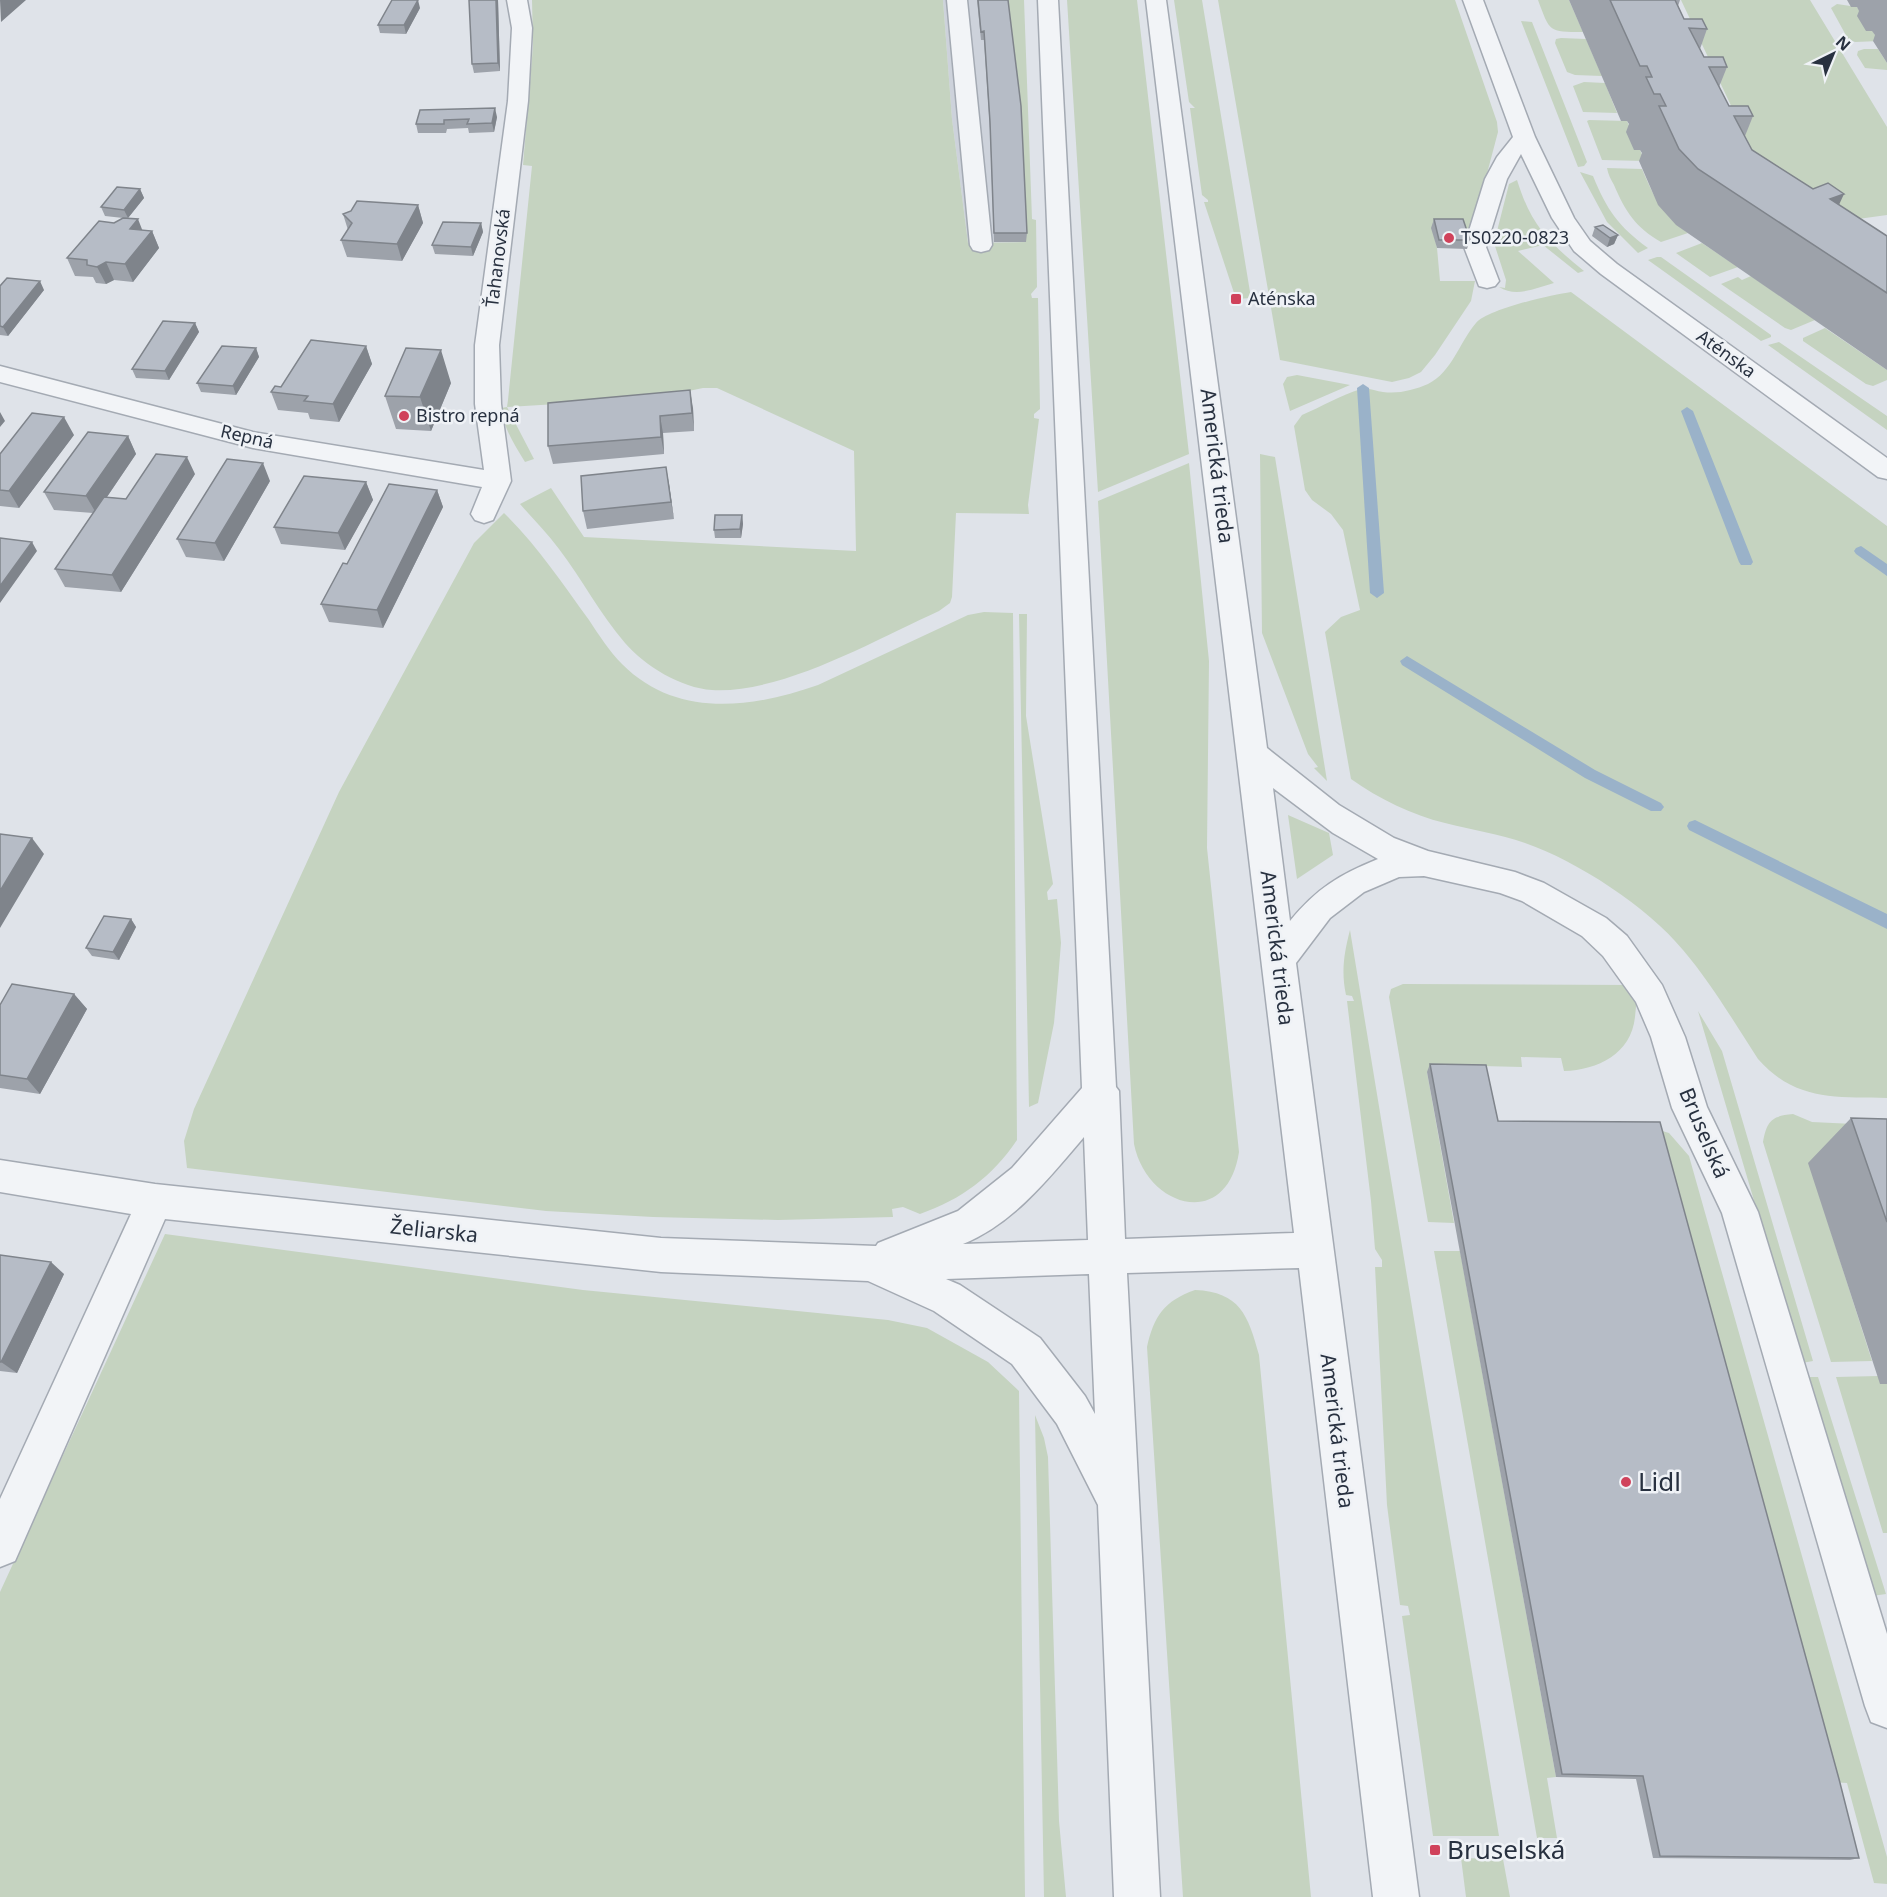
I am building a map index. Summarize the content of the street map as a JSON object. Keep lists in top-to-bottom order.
{
  "streets": {
    "street": [
      "Ťahanovská",
      "Aténska",
      "Repná",
      "Americká trieda",
      "Bruselská",
      "Želiarska"
    ]
  },
  "crossings": [
    ["Ťahanovská", "Repná"],
    ["Americká trieda", "Bruselská"],
    ["Americká trieda", "Želiarska"]
  ],
  "places": {
    "other": ["TS0220-0823", "Bistro repná", "Lidl"],
    "transit": ["Aténska", "Bruselská"]
  },
  "north": "top right"
}
